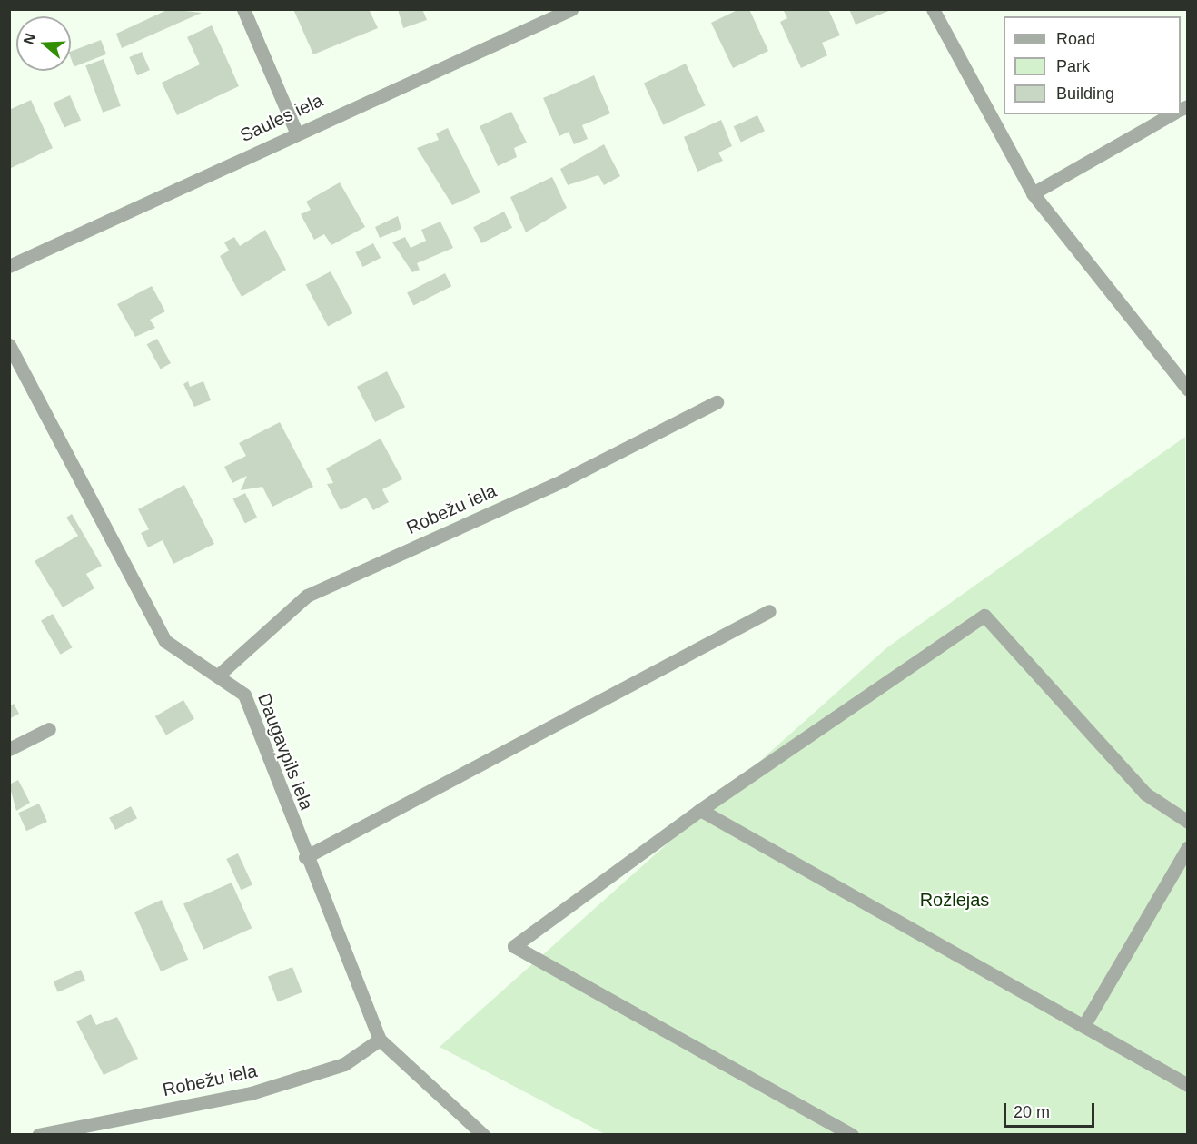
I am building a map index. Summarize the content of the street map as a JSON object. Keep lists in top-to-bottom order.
{
  "streets": {
    "street": ["Saules iela", "Robežu iela", "Daugavpils iela"]
  },
  "crossings": [
    ["Robežu iela", "Daugavpils iela"]
  ],
  "parks": ["Rožlejas"],
  "legend": ["Road", "Park", "Building"],
  "scale_bar": "20 m",
  "north": "left"
}
